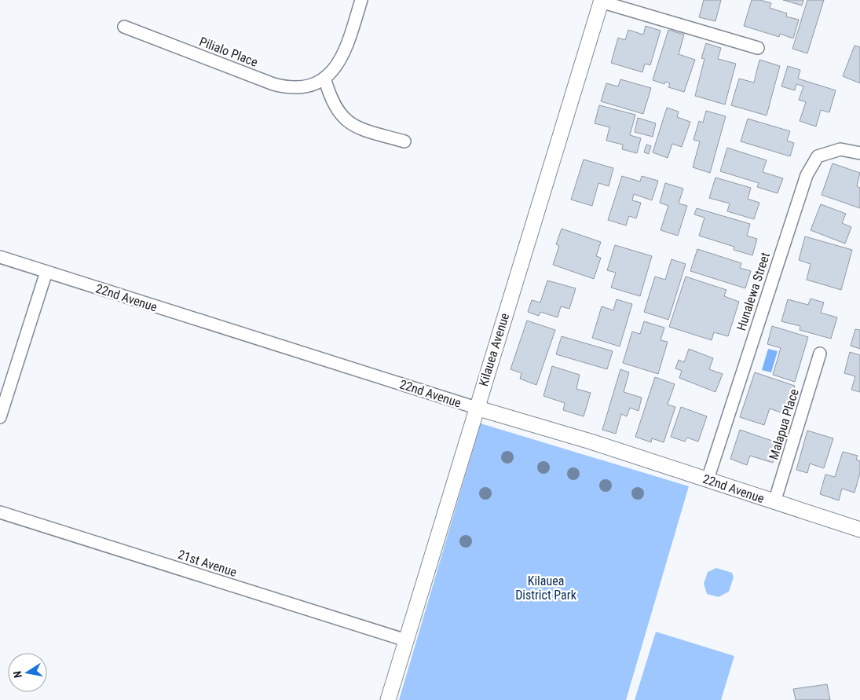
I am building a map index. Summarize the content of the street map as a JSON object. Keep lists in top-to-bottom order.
{
  "streets": {
    "street": [
      "Pilialo Place",
      "Hunalewa Street",
      "22nd Avenue",
      "Kilauea Avenue",
      "Malapua Place",
      "21st Avenue"
    ]
  },
  "crossings": [
    ["Hunalewa Street", "22nd Avenue"],
    ["22nd Avenue", "Kilauea Avenue"],
    ["22nd Avenue", "Malapua Place"],
    ["Kilauea Avenue", "21st Avenue"]
  ],
  "parks": ["Kilauea District Park"],
  "north": "left"
}
